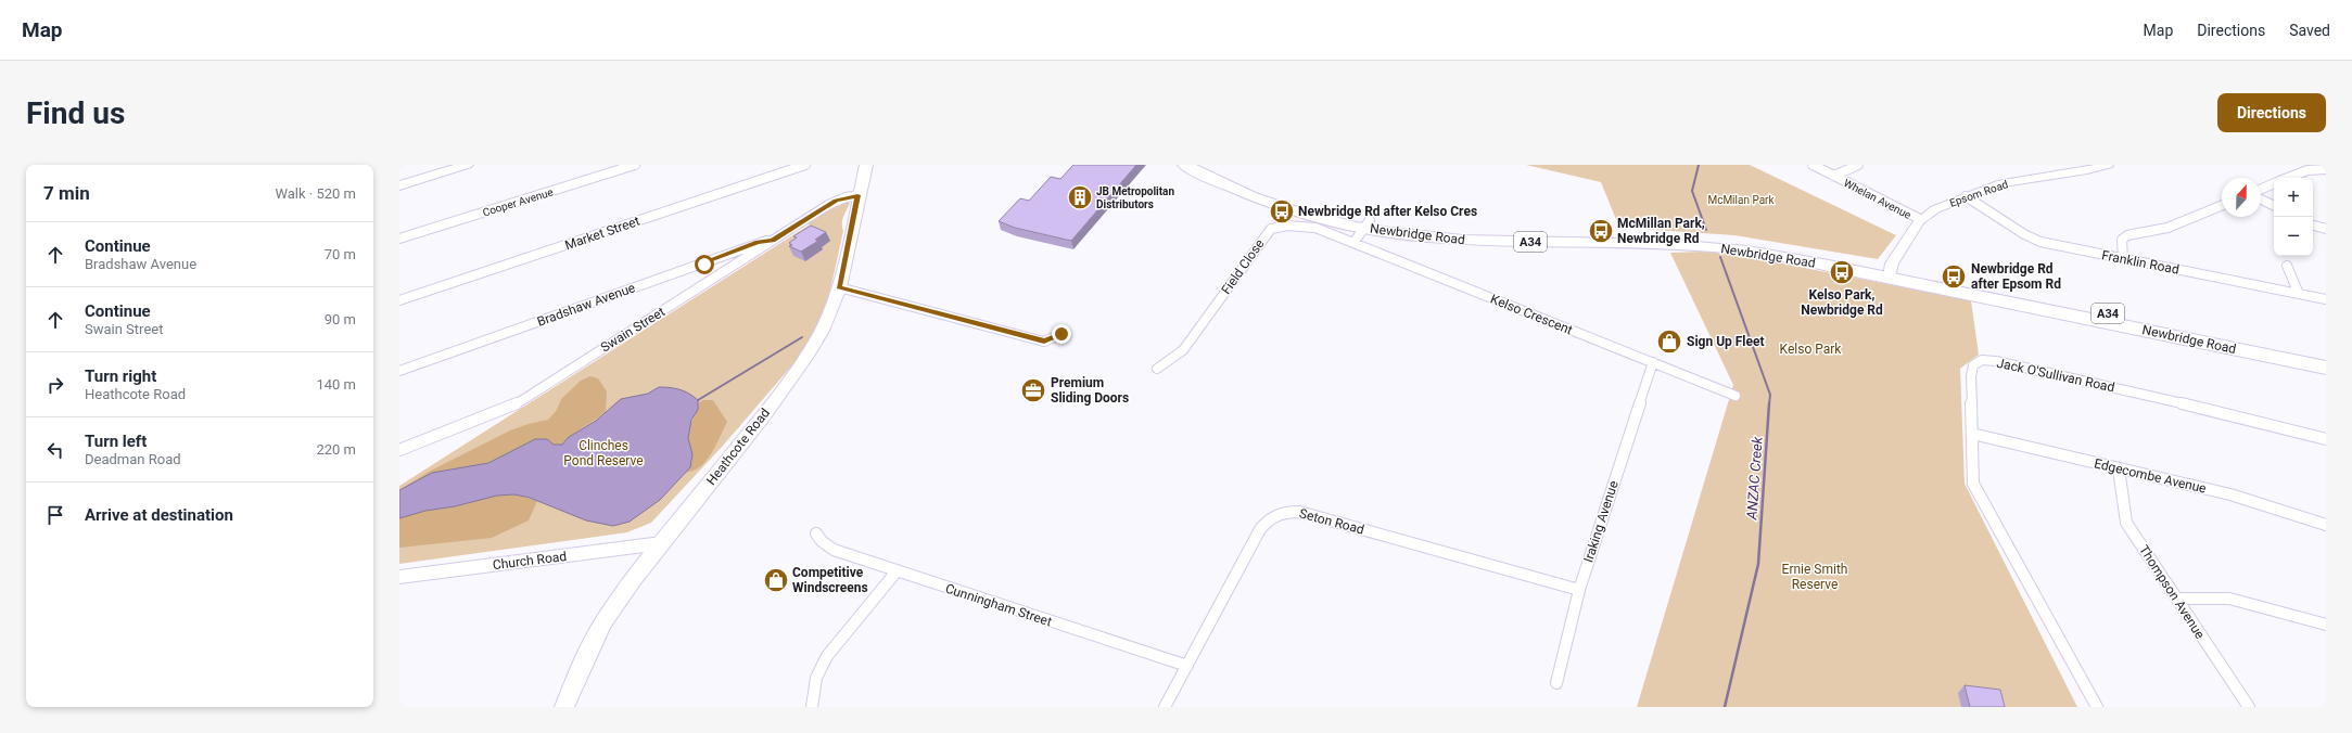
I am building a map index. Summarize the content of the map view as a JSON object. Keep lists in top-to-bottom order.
{
  "streets": {
    "highway": ["Newbridge Road", "A34"],
    "main road": ["Heathcote Road"],
    "street": [
      "Epsom Road",
      "Whelan Avenue",
      "Cooper Avenue",
      "Market Street",
      "Franklin Road",
      "Field Close",
      "Bradshaw Avenue",
      "Kelso Crescent",
      "Swain Street",
      "Jack O'Sullivan Road",
      "Edgecombe Avenue",
      "Seton Road",
      "Iraking Avenue",
      "Church Road",
      "Thompson Avenue",
      "Cunningham Street"
    ]
  },
  "crossings": [
    ["Epsom Road", "Whelan Avenue"],
    ["Epsom Road", "Newbridge Road"],
    ["Epsom Road", "Franklin Road"],
    ["Field Close", "Kelso Crescent"],
    ["Bradshaw Avenue", "Swain Street"],
    ["Kelso Crescent", "Iraking Avenue"],
    ["Swain Street", "Heathcote Road"],
    ["Jack O'Sullivan Road", "Edgecombe Avenue"],
    ["Heathcote Road", "Church Road"],
    ["Edgecombe Avenue", "Thompson Avenue"],
    ["Seton Road", "Iraking Avenue"],
    ["Seton Road", "Cunningham Street"]
  ],
  "water": ["ANZAC Creek"],
  "parks": [
    "McMilan Park",
    "Kelso Park",
    "Clinches Pond Reserve",
    "Ernie Smith Reserve"
  ],
  "places": {
    "building": ["JB Metropolitan Distributors"],
    "bus stop": [
      "Newbridge Rd after Kelso Cres",
      "McMillan Park, Newbridge Rd",
      "Kelso Park, Newbridge Rd",
      "Newbridge Rd after Epsom Rd"
    ],
    "shop": ["Sign Up Fleet", "Competitive Windscreens"],
    "office": ["Premium Sliding Doors"]
  },
  "north": "top",
  "page": {
    "header": "Map",
    "nav": ["Map", "Directions", "Saved"],
    "buttons": "Directions",
    "title": "Find us",
    "heading": ["7 min", "Walk · 520 m"],
    "map_buttons": ["+", "−"],
    "list": [
      ["Continue", "Bradshaw Avenue", "70 m"],
      ["Continue", "Swain Street", "90 m"],
      ["Turn right", "Heathcote Road", "140 m"],
      ["Turn left", "Deadman Road", "220 m"],
      "Arrive at destination"
    ]
  }
}
